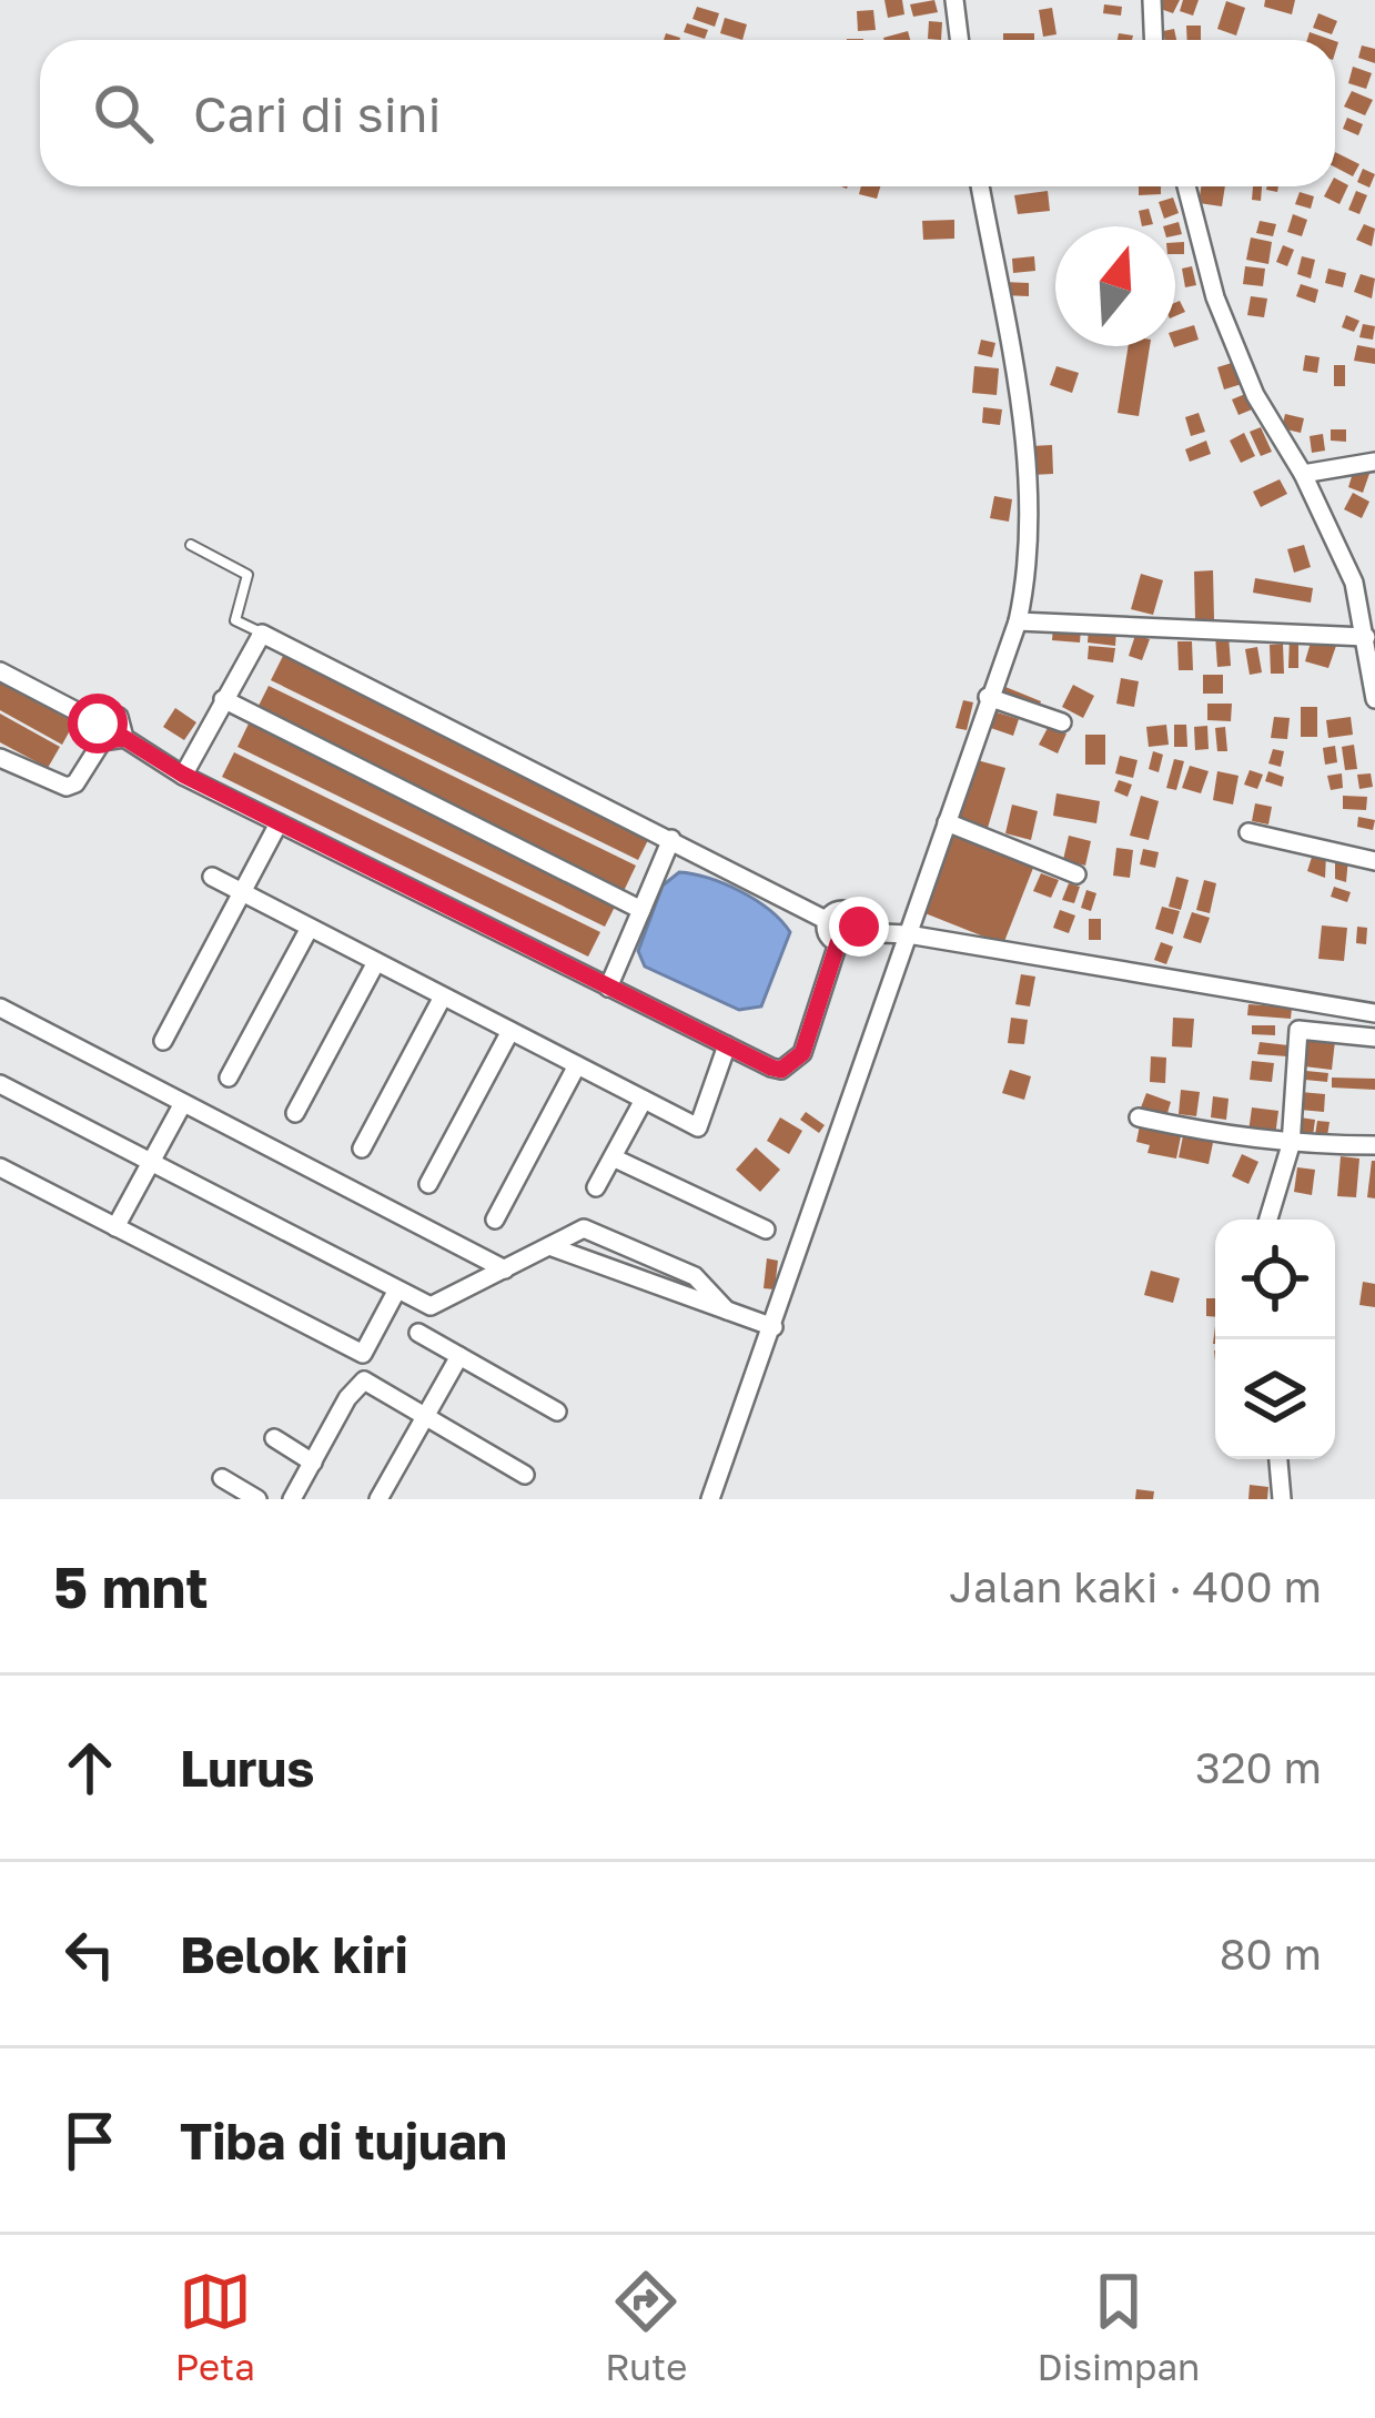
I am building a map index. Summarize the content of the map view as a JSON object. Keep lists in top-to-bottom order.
{
  "north": "top",
  "page": {
    "search": "Cari di sini",
    "heading": ["5 mnt", "Jalan kaki · 400 m"],
    "list": [
      ["Lurus", "320 m"],
      ["Belok kiri", "80 m"],
      "Tiba di tujuan"
    ],
    "nav": ["Peta", "Rute", "Disimpan"]
  }
}
